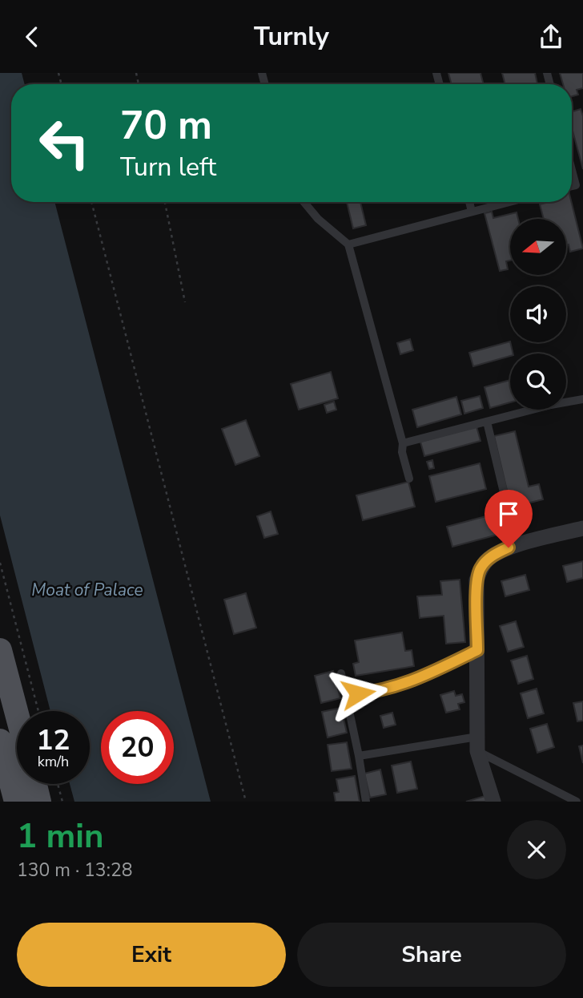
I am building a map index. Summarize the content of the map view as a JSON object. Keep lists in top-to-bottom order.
{
  "water": ["Moat of Palace"],
  "north": "left",
  "page": {
    "header": "Turnly",
    "turn": ["70 m", "Turn left"],
    "speed": "12 km/h",
    "limit": "20",
    "heading": ["1 min", "130 m · 13:28"],
    "buttons": ["Exit", "Share"]
  }
}
